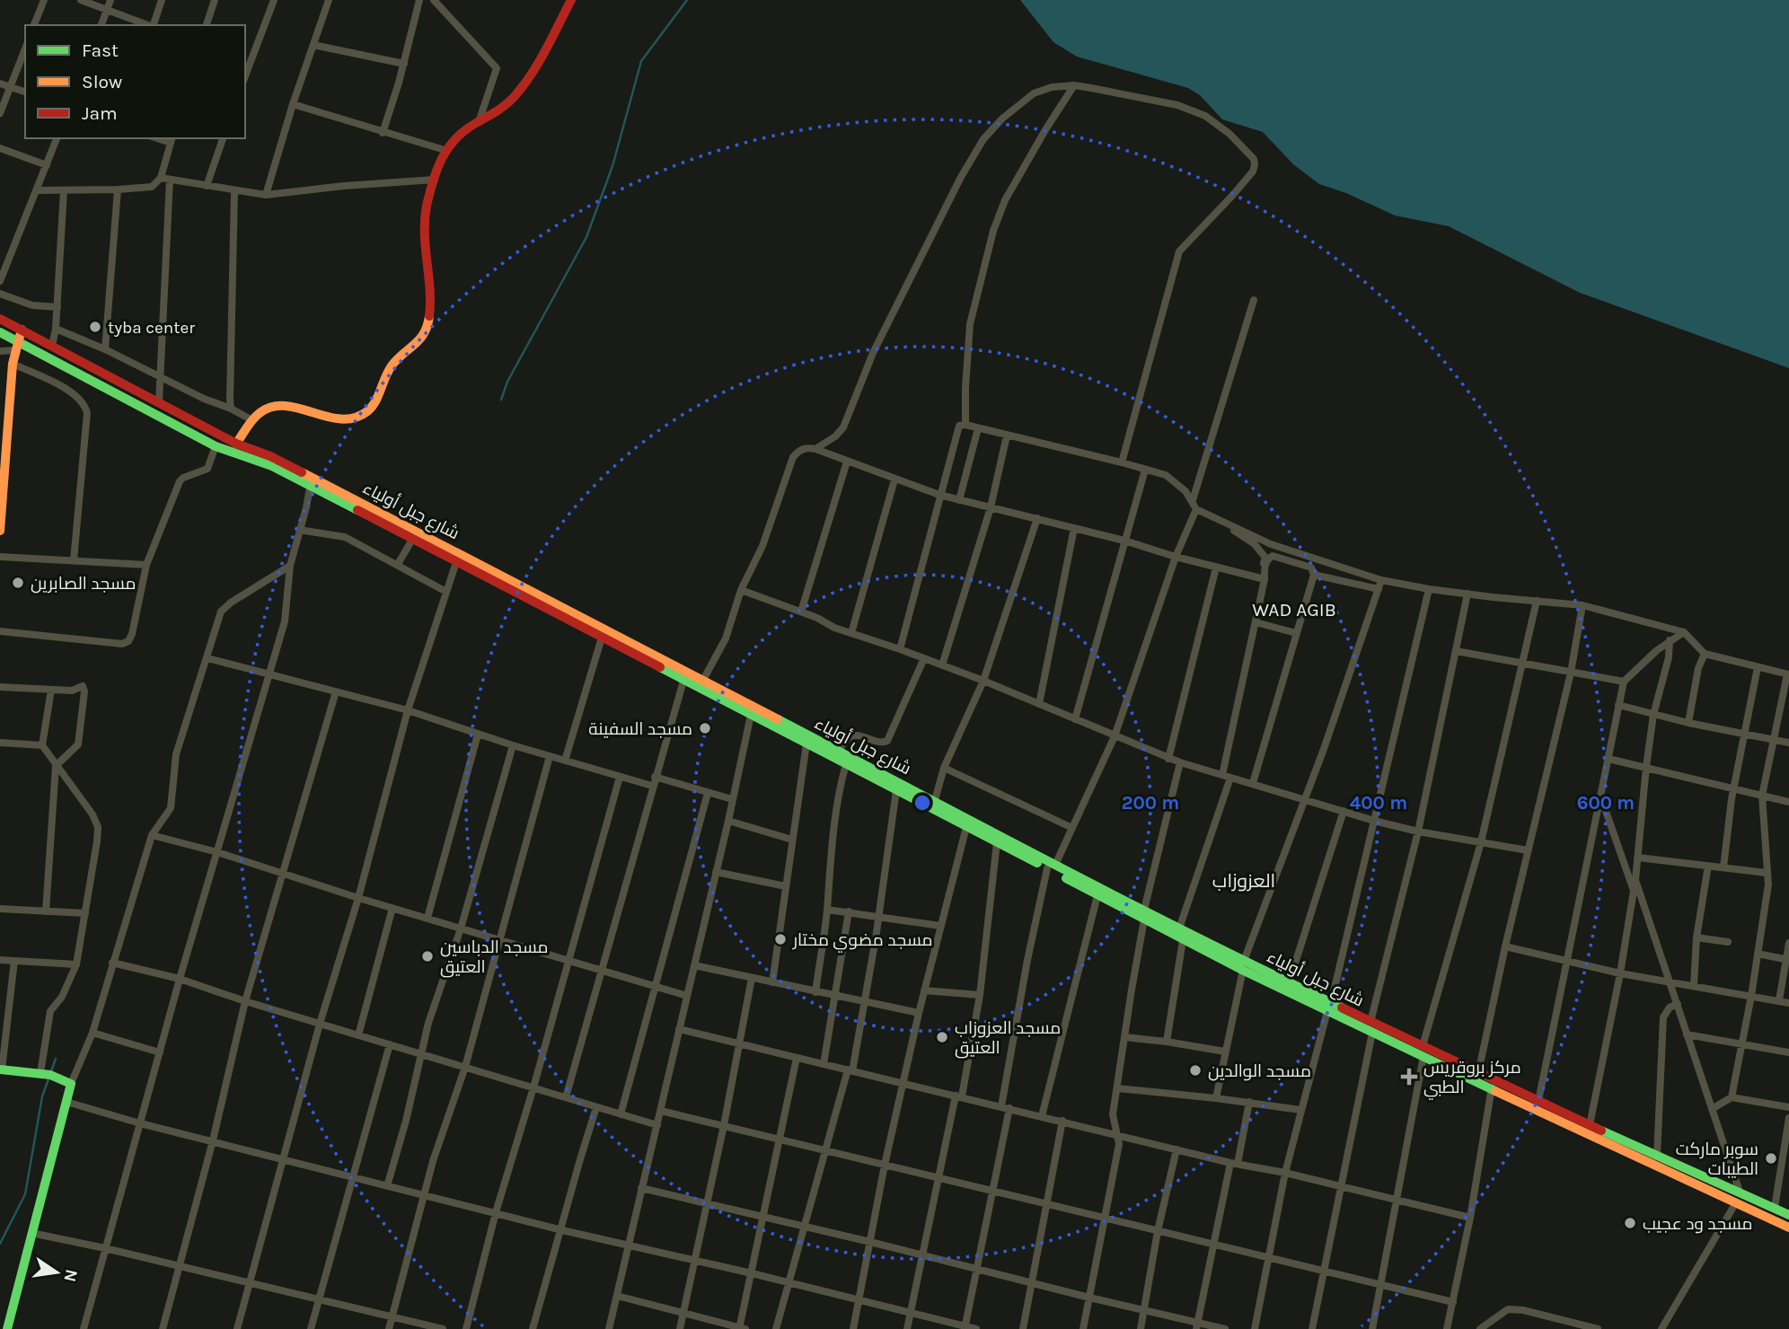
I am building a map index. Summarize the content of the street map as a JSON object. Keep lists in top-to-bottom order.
{
  "streets": {
    "main road": ["شارع جبل أولياء"]
  },
  "districts": ["WAD AGIB", "العزوزاب"],
  "places": {
    "other": [
      "tyba center",
      "مسجد الصابرين",
      "مسجد السفينة",
      "مسجد مضوي مختار",
      "مسجد الدباسين العتيق",
      "مسجد العزوزاب العتيق",
      "مسجد الوالدين",
      "سوبر ماركت الطيبات",
      "مسجد ود عجيب"
    ],
    "health": ["مركز بروقريس الطبي"]
  },
  "legend": ["Fast", "Slow", "Jam"],
  "north": "right",
  "rings": ["200 m", "400 m", "600 m"]
}
